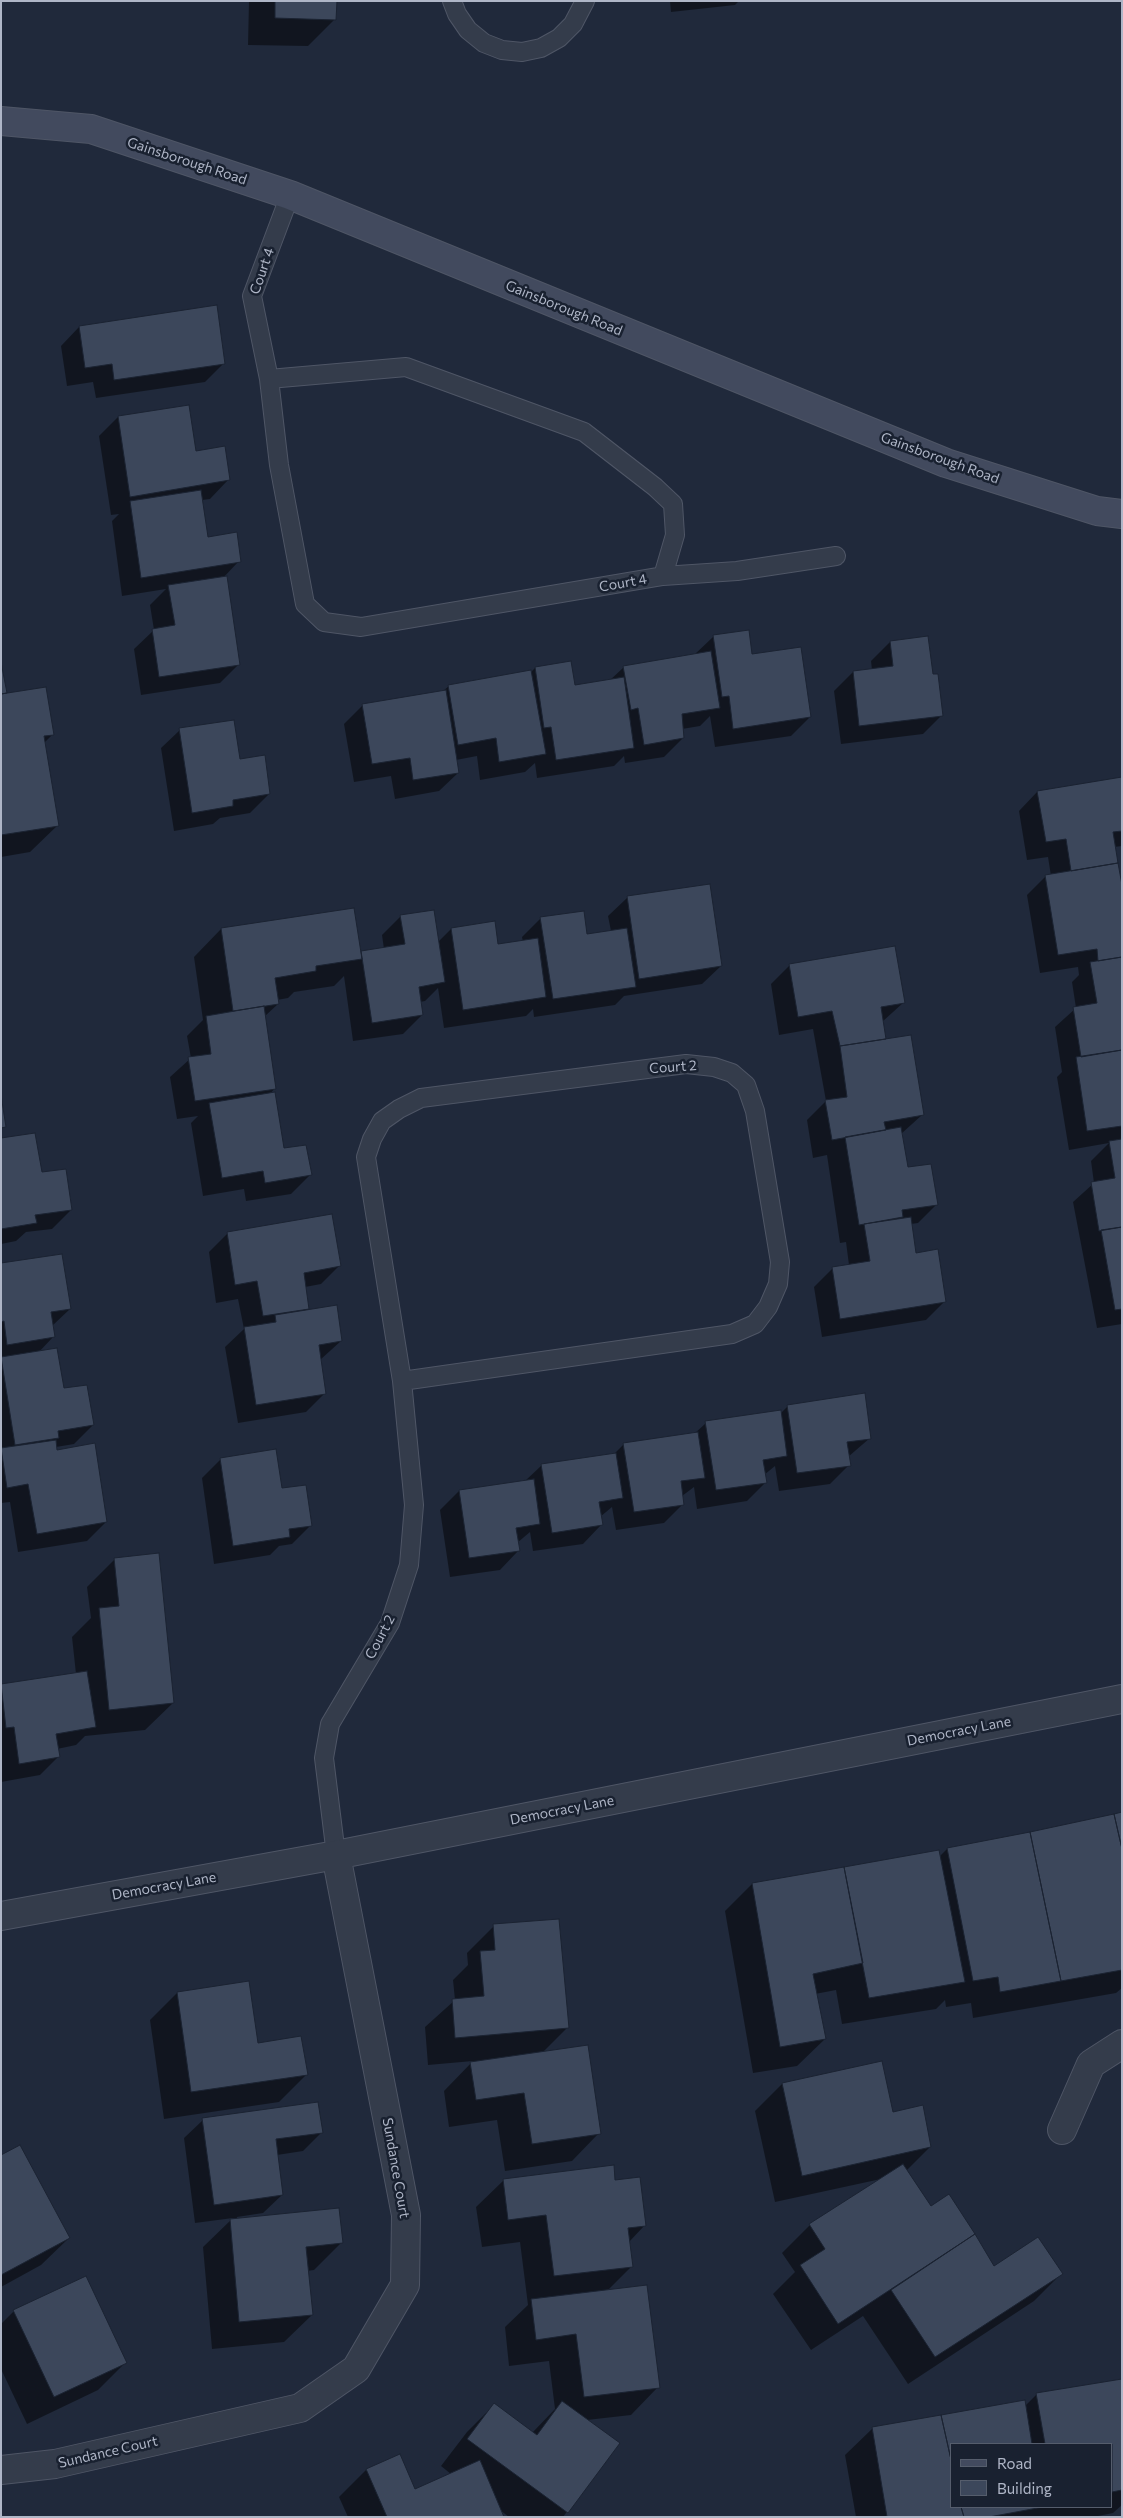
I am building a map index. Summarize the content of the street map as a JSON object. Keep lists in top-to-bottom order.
{
  "streets": {
    "street": ["Gainsborough Road", "Democracy Lane", "Sundance Court"],
    "lane": ["Court 4", "Court 2"]
  },
  "crossings": [
    ["Gainsborough Road", "Court 4"],
    ["Court 2", "Democracy Lane"],
    ["Court 2", "Sundance Court"],
    ["Democracy Lane", "Sundance Court"]
  ],
  "legend": ["Road", "Building"]
}
